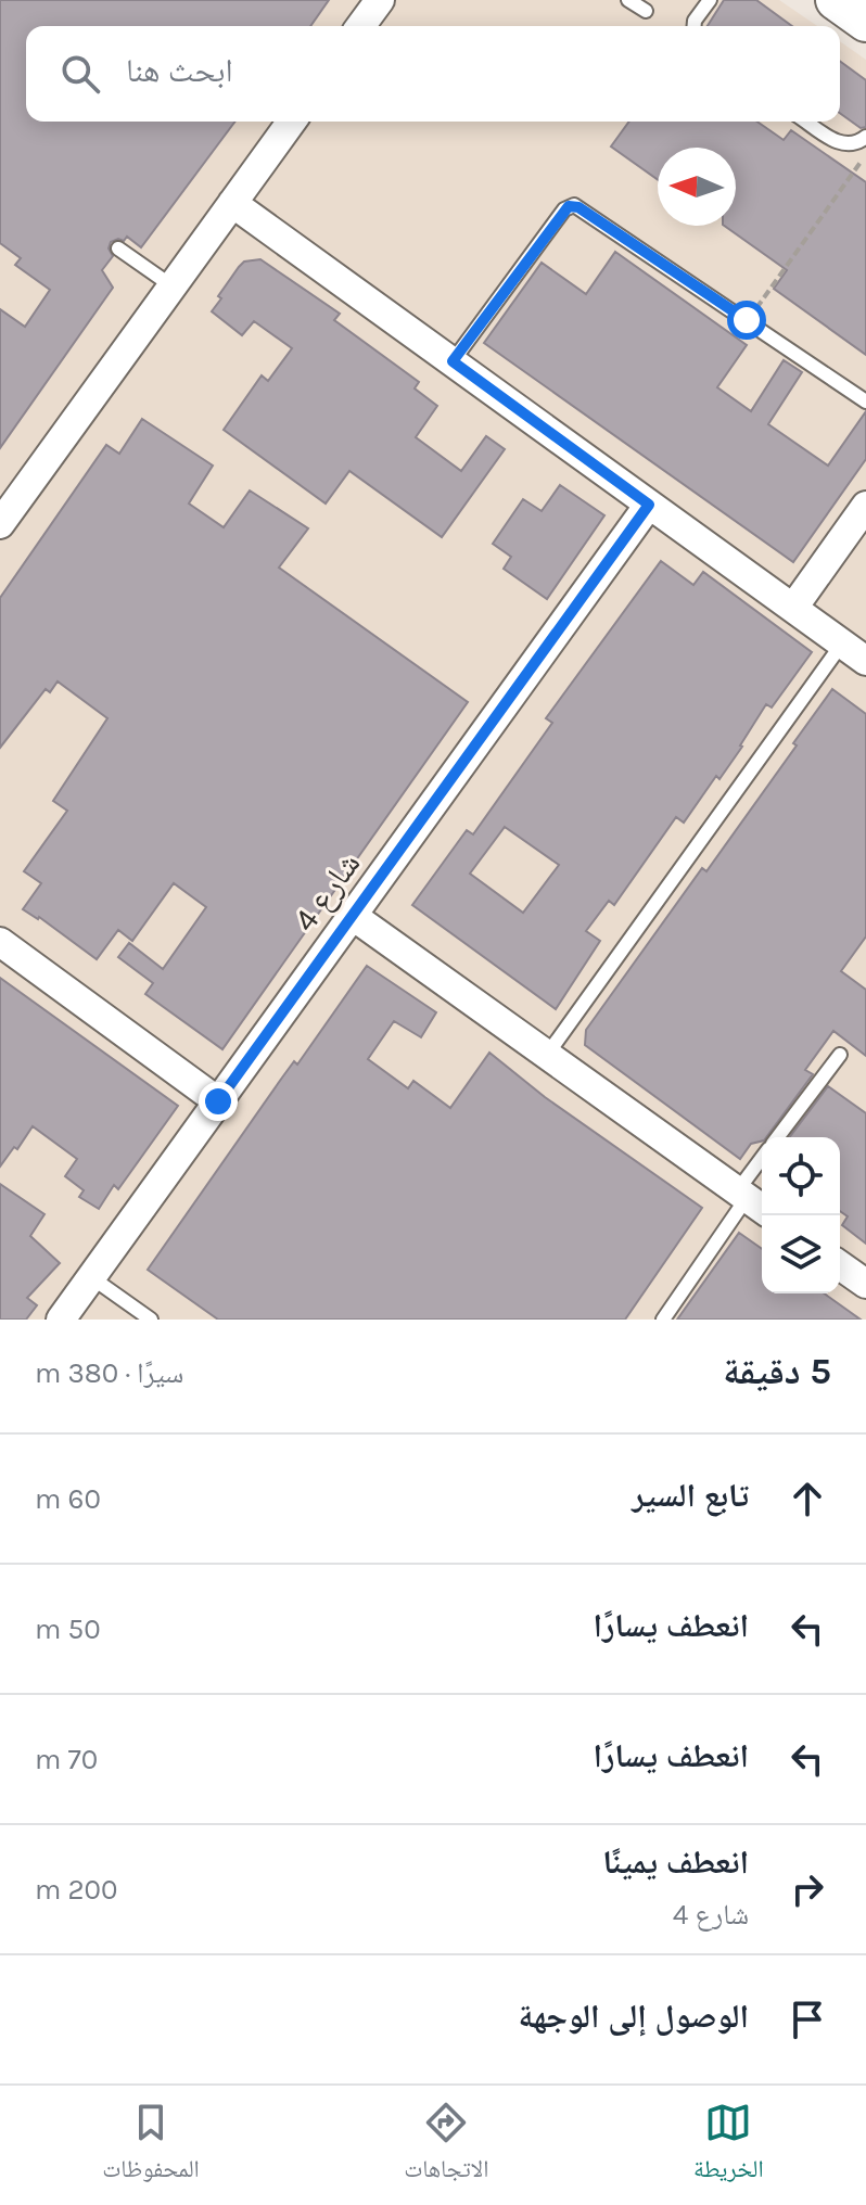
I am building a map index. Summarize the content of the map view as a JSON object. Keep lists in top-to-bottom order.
{
  "streets": {
    "street": ["شارع 4"]
  },
  "north": "left",
  "page": {
    "search": "ابحث هنا",
    "heading": ["5 دقيقة", "سيرًا · 380 m"],
    "list": [
      ["تابع السير", "60 m"],
      ["انعطف يسارًا", "50 m"],
      ["انعطف يسارًا", "70 m"],
      ["انعطف يمينًا", "شارع 4", "200 m"],
      "الوصول إلى الوجهة"
    ],
    "nav": ["الخريطة", "الاتجاهات", "المحفوظات"]
  }
}
